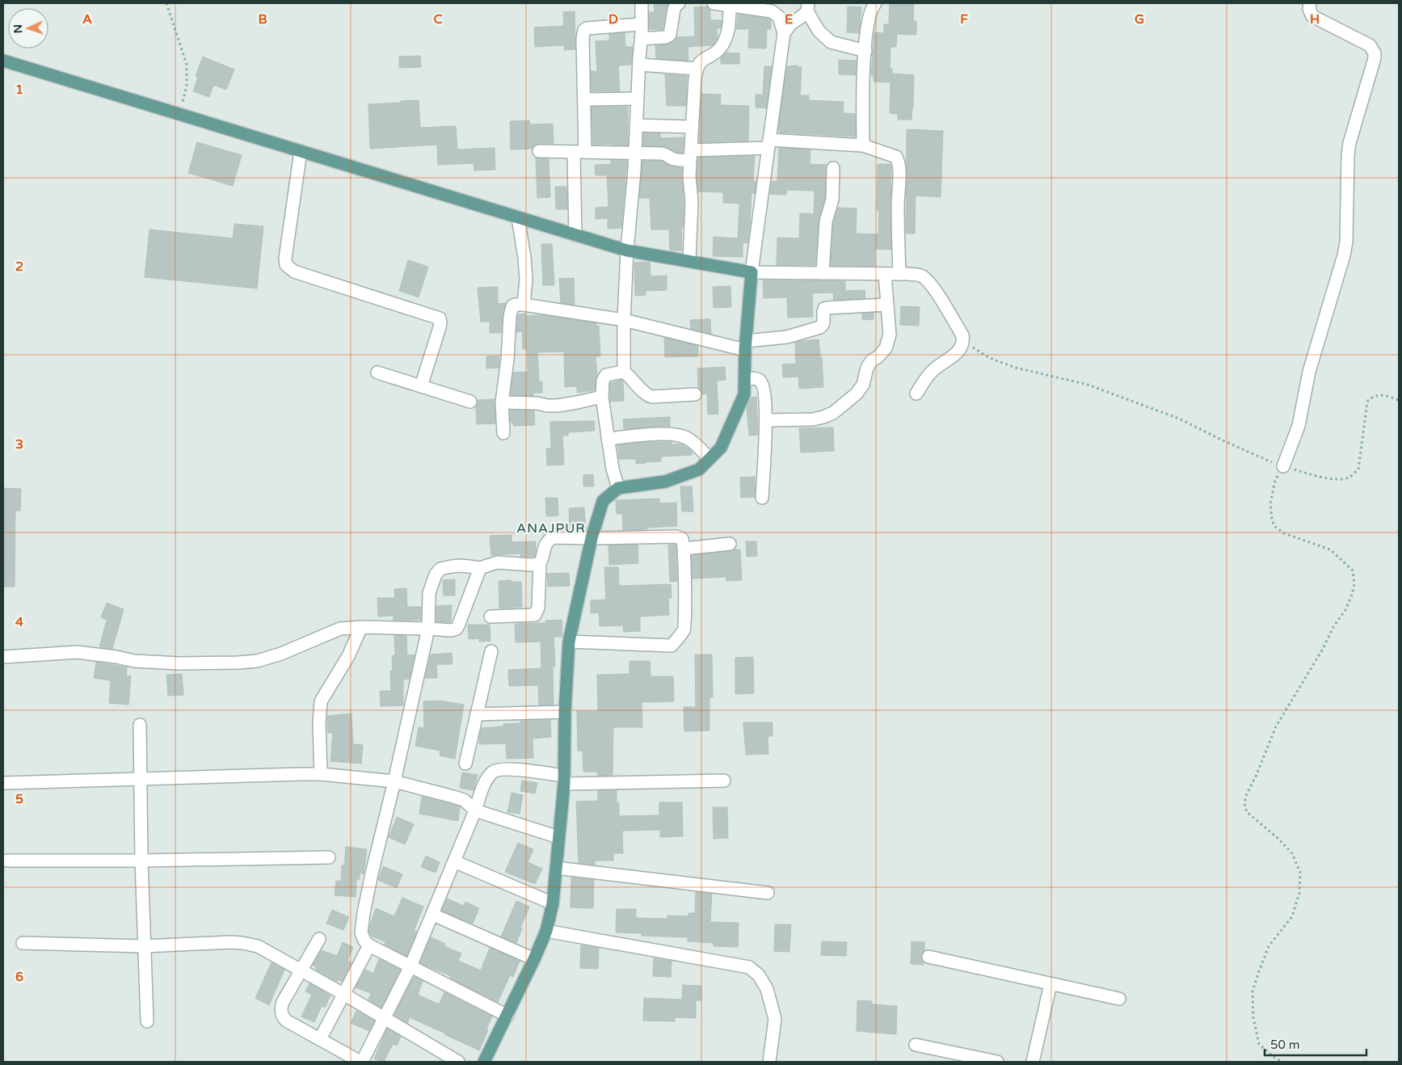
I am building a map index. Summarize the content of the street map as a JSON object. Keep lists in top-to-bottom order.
{
  "districts": ["ANAJPUR"],
  "scale_bar": "50 m",
  "north": "left",
  "grid": {
    "columns": [
      "A",
      "B",
      "C",
      "D",
      "E",
      "F",
      "G",
      "H"
    ],
    "rows": [
      "1",
      "2",
      "3",
      "4",
      "5",
      "6"
    ]
  }
}
